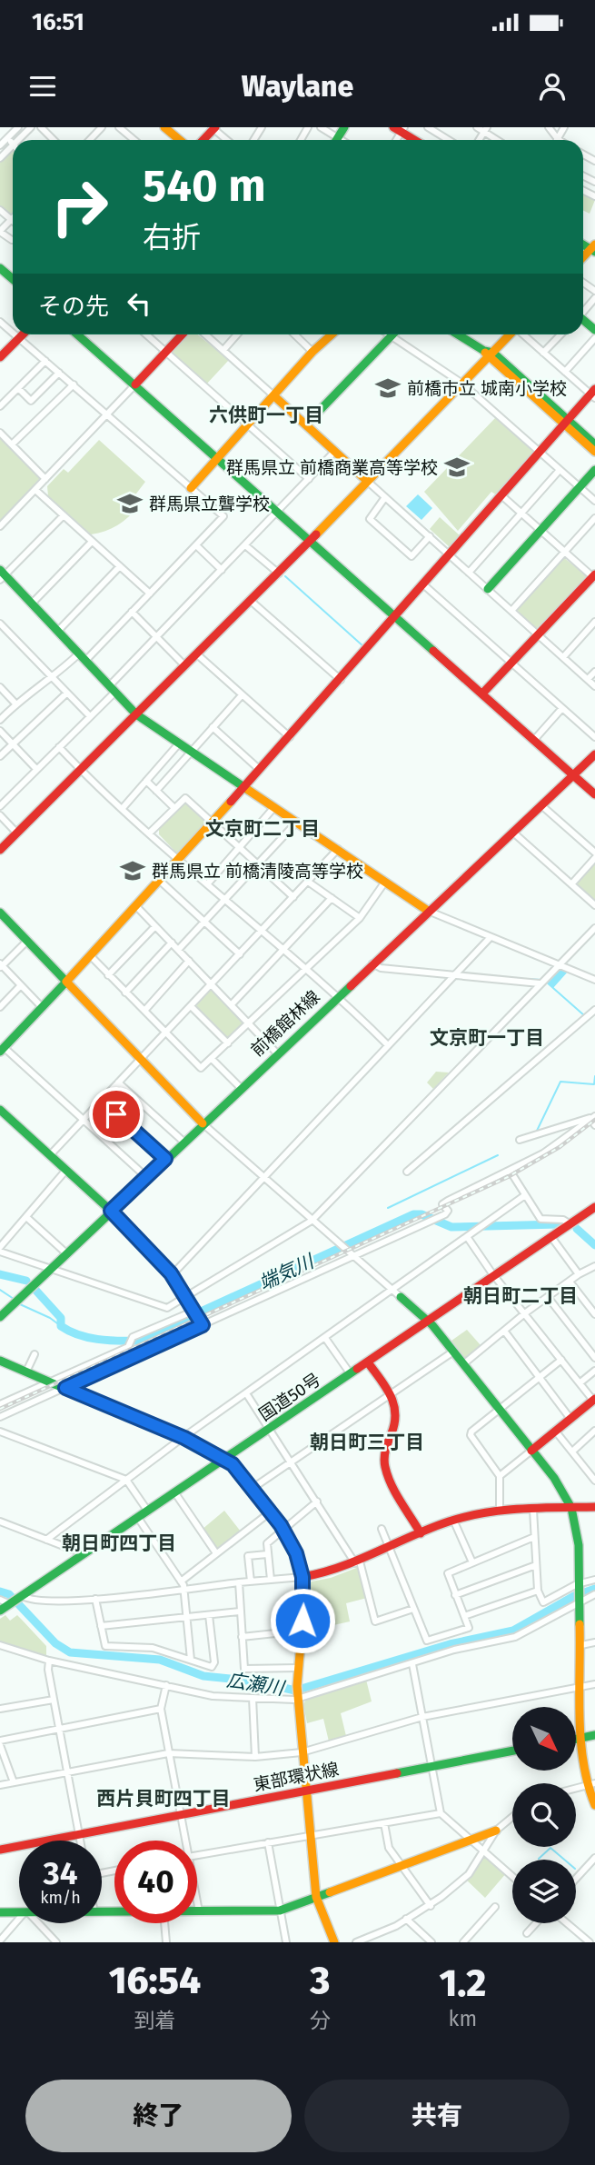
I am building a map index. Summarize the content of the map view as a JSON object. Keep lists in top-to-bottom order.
{
  "streets": {
    "main road": ["前橋館林線", "国道50号", "東部環状線"]
  },
  "districts": [
    "六供町一丁目",
    "文京町二丁目",
    "文京町一丁目",
    "朝日町二丁目",
    "朝日町三丁目",
    "朝日町四丁目",
    "西片貝町四丁目"
  ],
  "water": ["端気川", "広瀬川"],
  "places": {
    "school or university": [
      "前橋市立 城南小学校",
      "群馬県立 前橋商業高等学校",
      "群馬県立聾学校",
      "群馬県立 前橋清陵高等学校"
    ]
  },
  "north": "bottom right",
  "page": {
    "status": "16:51",
    "header": "Waylane",
    "turn": ["540 m", "右折"],
    "then": "その先",
    "speed": "34 km/h",
    "limit": "40",
    "eta": [
      "16:54",
      "到着",
      "3",
      "分",
      "1.2",
      "km"
    ],
    "buttons": ["終了", "共有"]
  }
}
